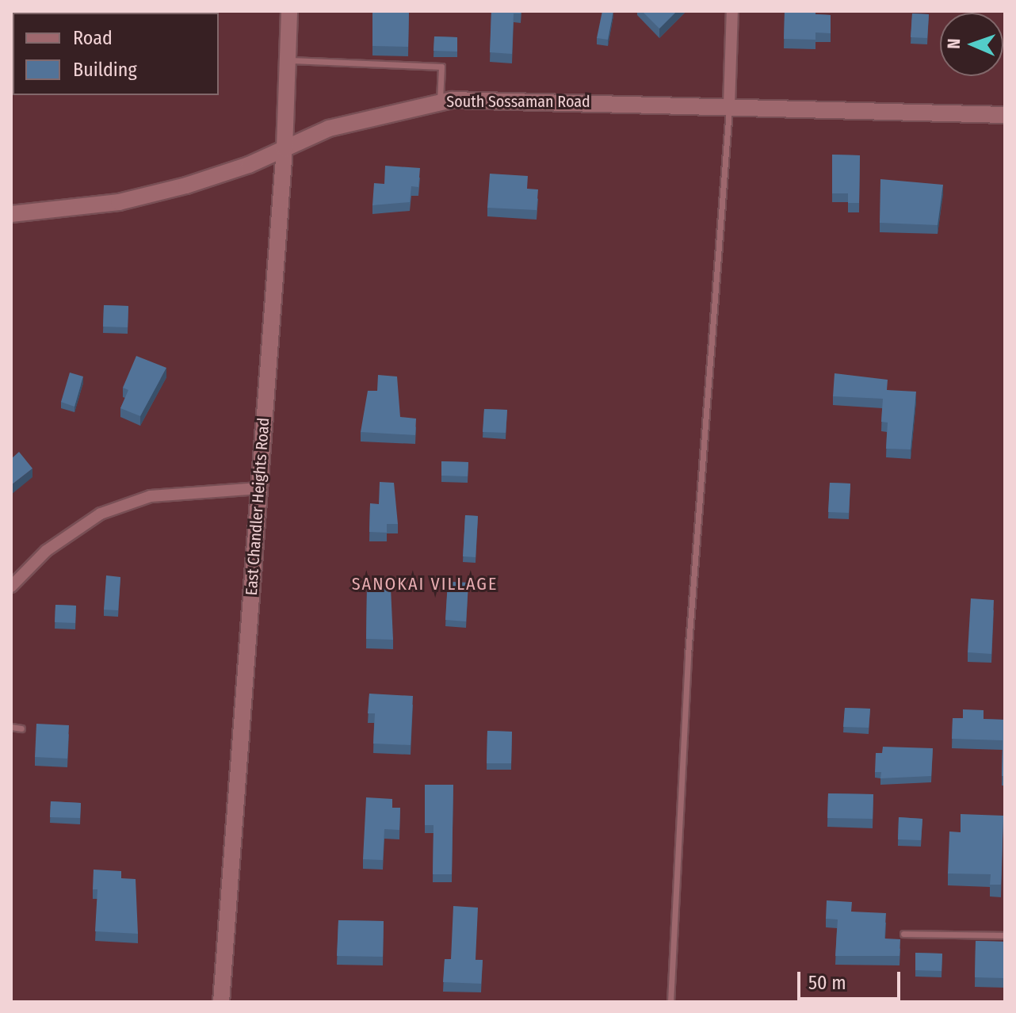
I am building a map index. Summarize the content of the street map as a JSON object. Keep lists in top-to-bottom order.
{
  "streets": {
    "main road": ["South Sossaman Road", "East Chandler Heights Road"]
  },
  "crossings": [
    ["South Sossaman Road", "East Chandler Heights Road"]
  ],
  "districts": ["SANOKAI VILLAGE"],
  "legend": ["Road", "Building"],
  "scale_bar": "50 m",
  "north": "left"
}
